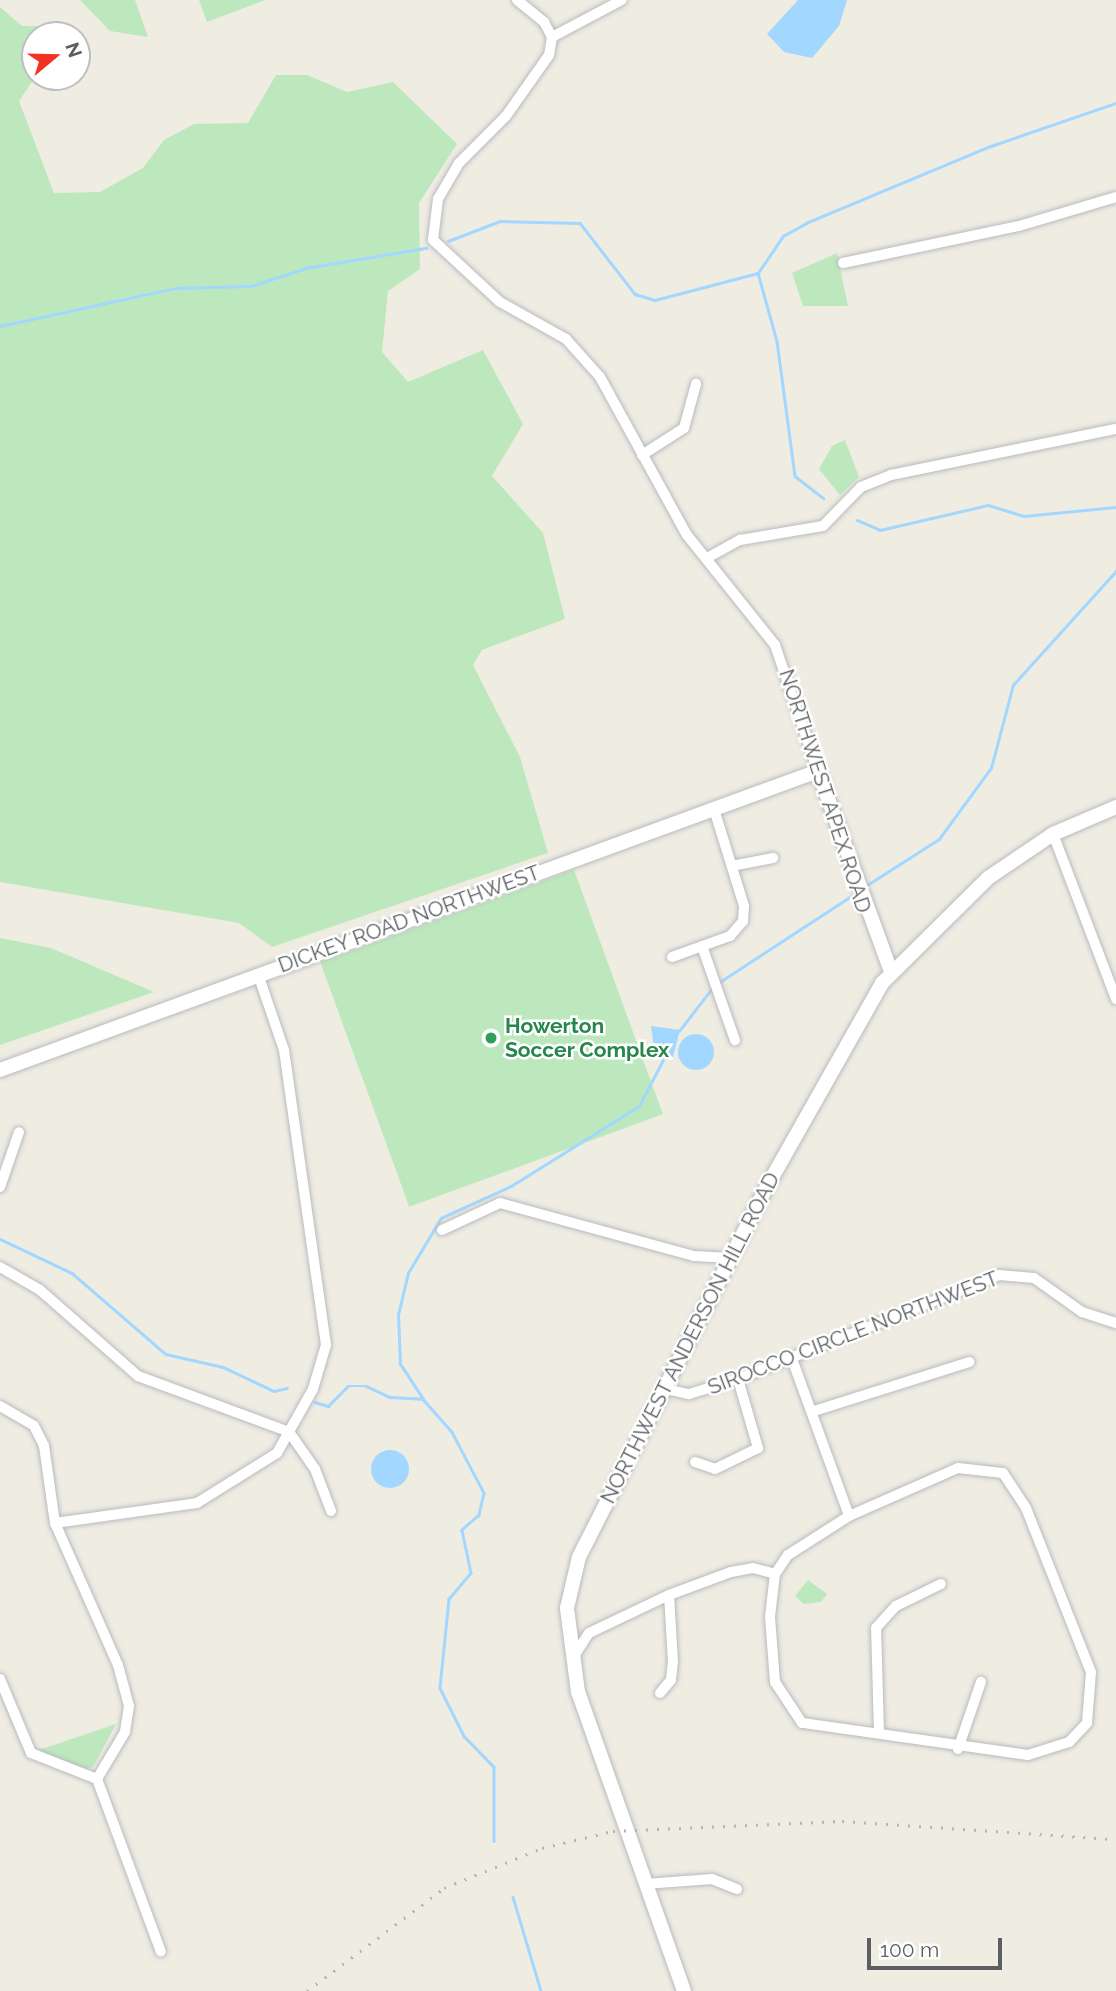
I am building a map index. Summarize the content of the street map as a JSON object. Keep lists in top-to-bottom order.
{
  "streets": {
    "main road": ["NORTHWEST APEX ROAD", "DICKEY ROAD NORTHWEST", "NORTHWEST ANDERSON HILL ROAD"],
    "street": ["SIROCCO CIRCLE NORTHWEST"]
  },
  "crossings": [
    ["NORTHWEST APEX ROAD", "DICKEY ROAD NORTHWEST"],
    ["NORTHWEST APEX ROAD", "NORTHWEST ANDERSON HILL ROAD"],
    ["SIROCCO CIRCLE NORTHWEST", "NORTHWEST ANDERSON HILL ROAD"]
  ],
  "places": ["Howerton Soccer Complex"],
  "scale_bar": "100 m",
  "north": "right"
}
